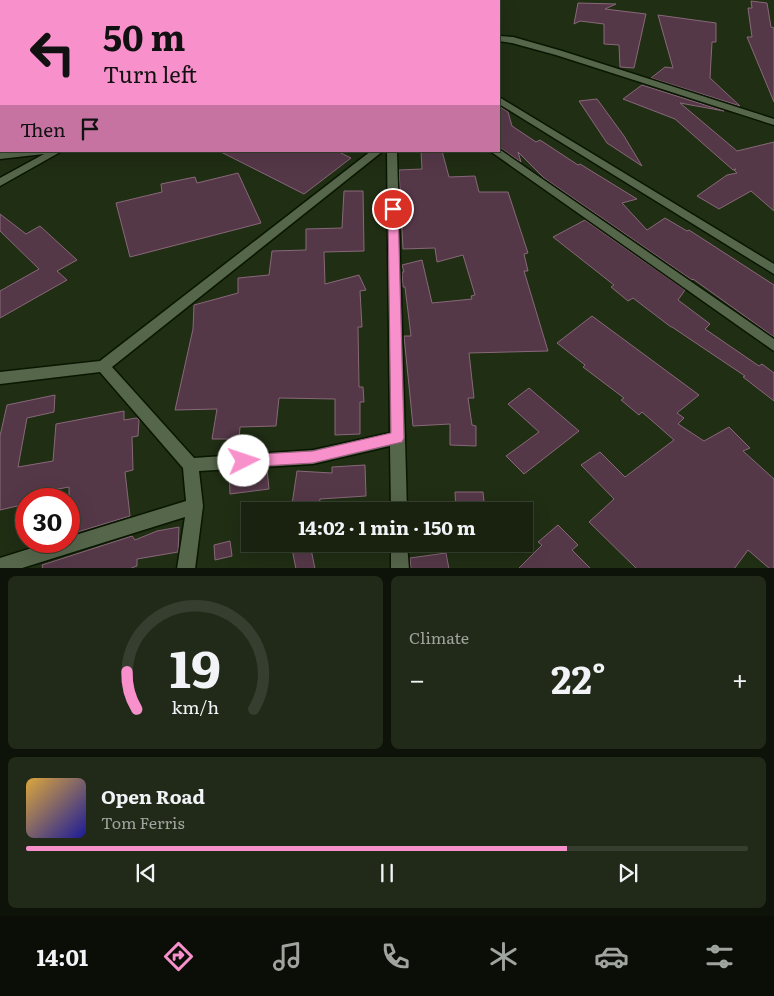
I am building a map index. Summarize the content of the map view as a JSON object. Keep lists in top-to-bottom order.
{
  "page": {
    "turn": ["50 m", "Turn left"],
    "then": "Then",
    "limit": "30",
    "trip": "14:02 · 1 min · 150 m",
    "tile": "Climate",
    "heat": ["−", "22°", "+"],
    "song": ["Open Road", "Tom Ferris"],
    "tabs": "14:01",
    "gauge": ["19", "km/h"]
  }
}
